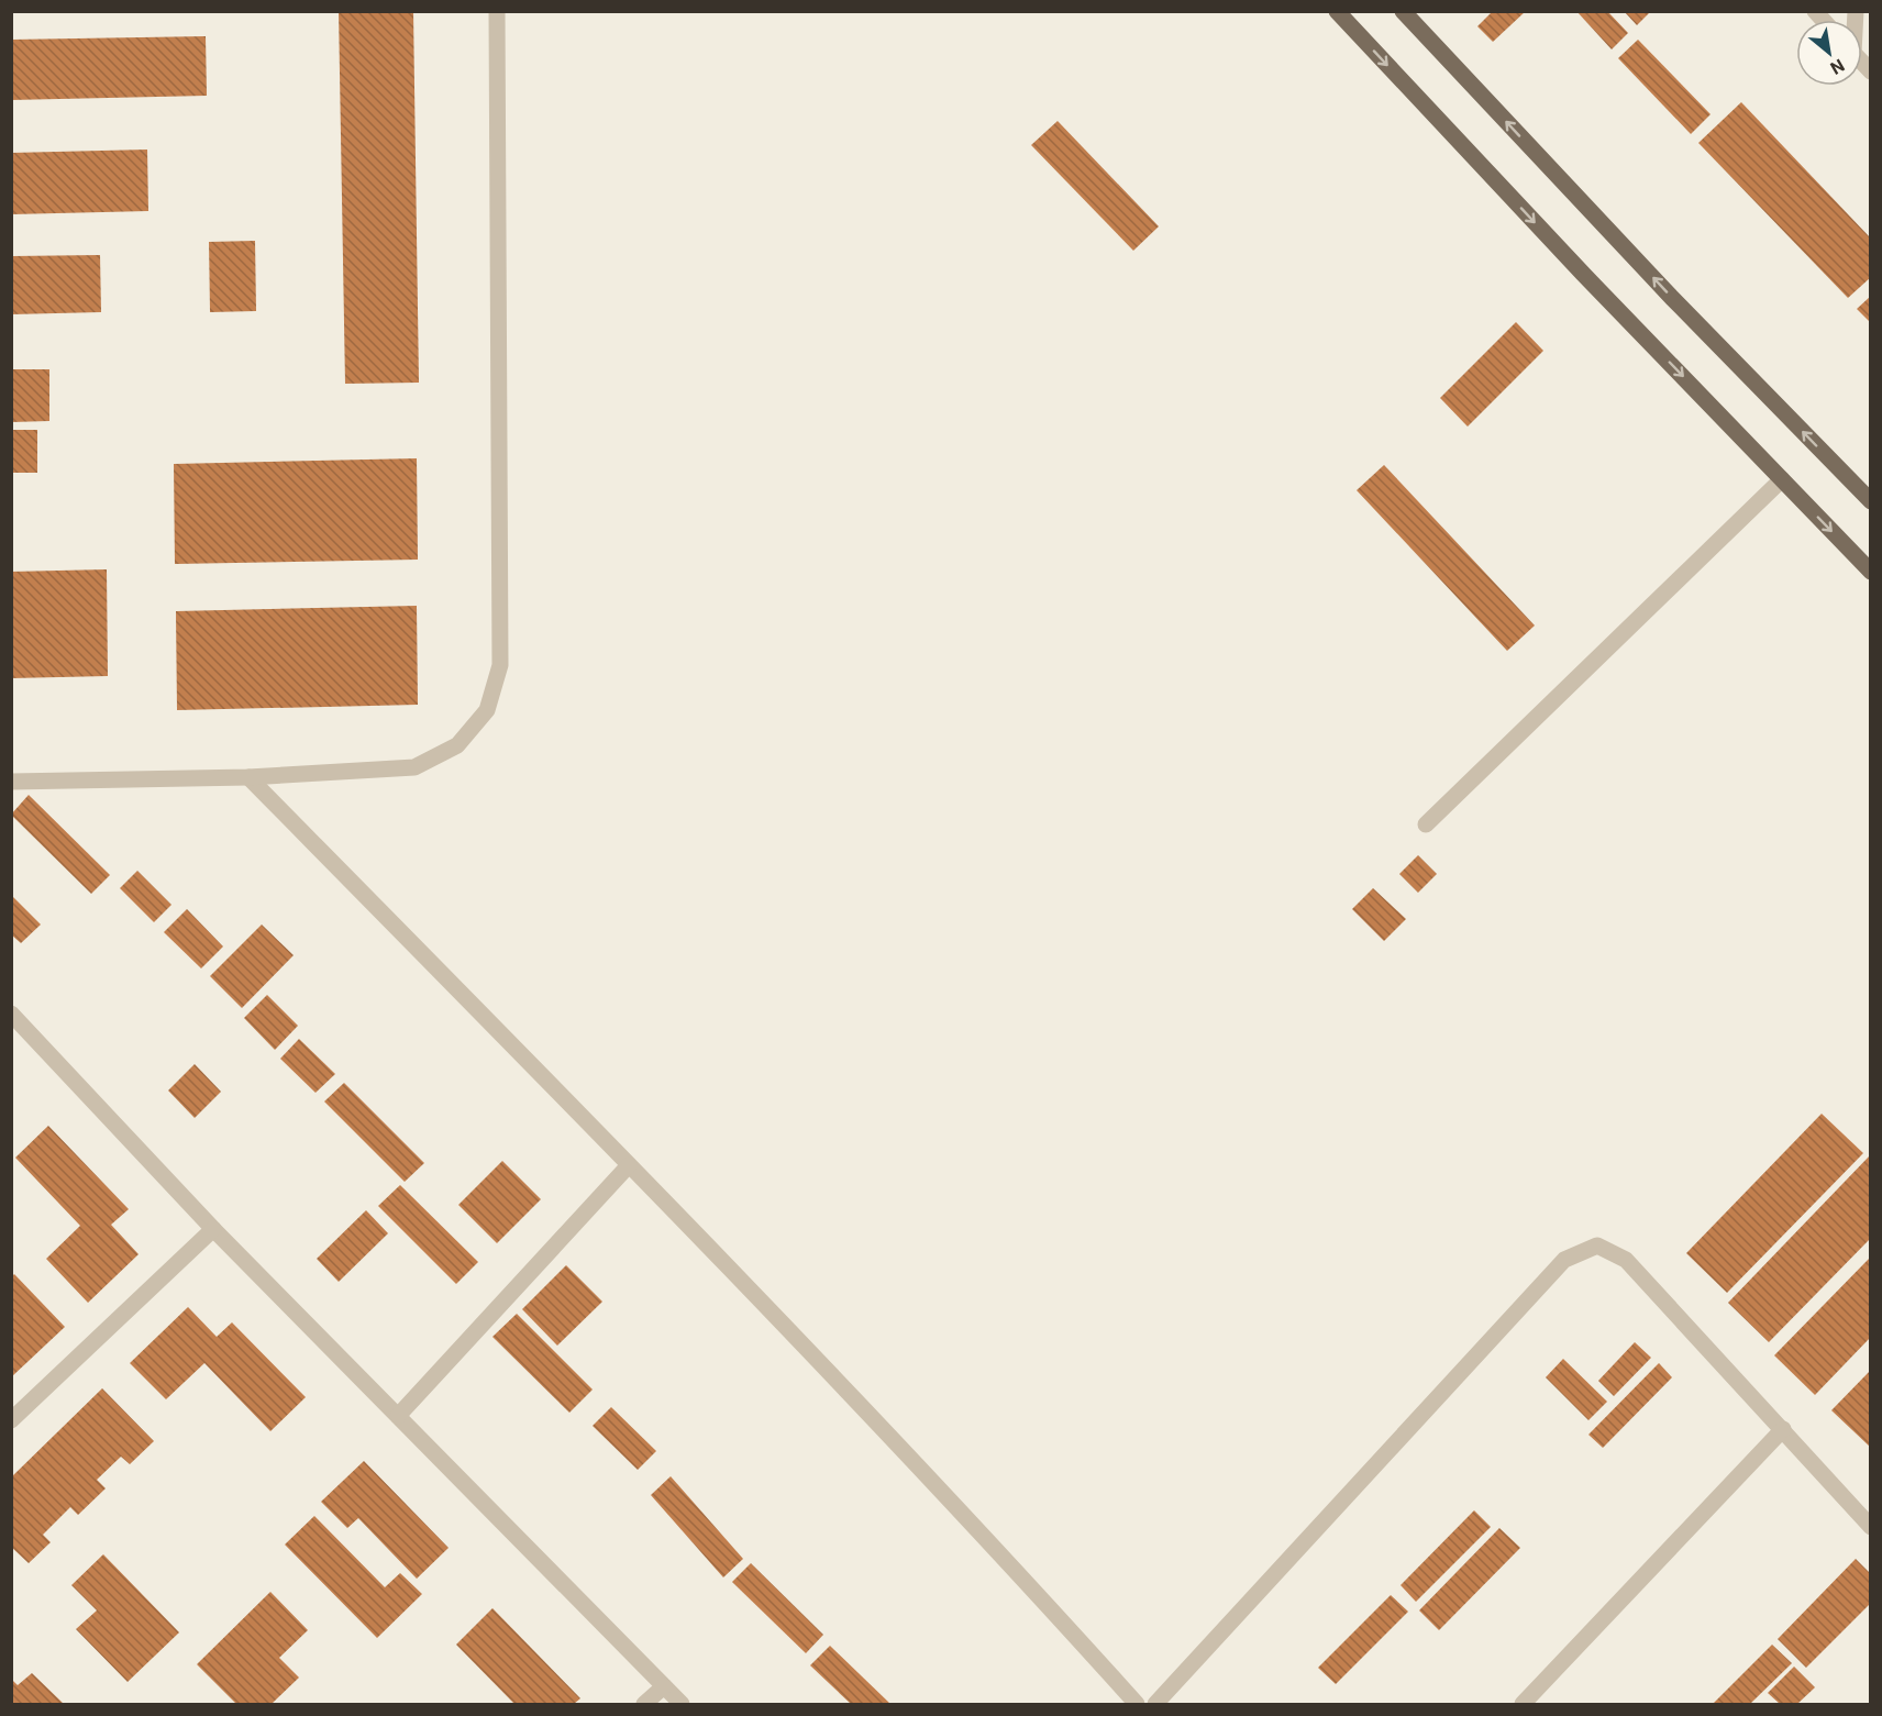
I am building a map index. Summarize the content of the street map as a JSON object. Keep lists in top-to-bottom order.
{
  "north": "bottom right"
}
